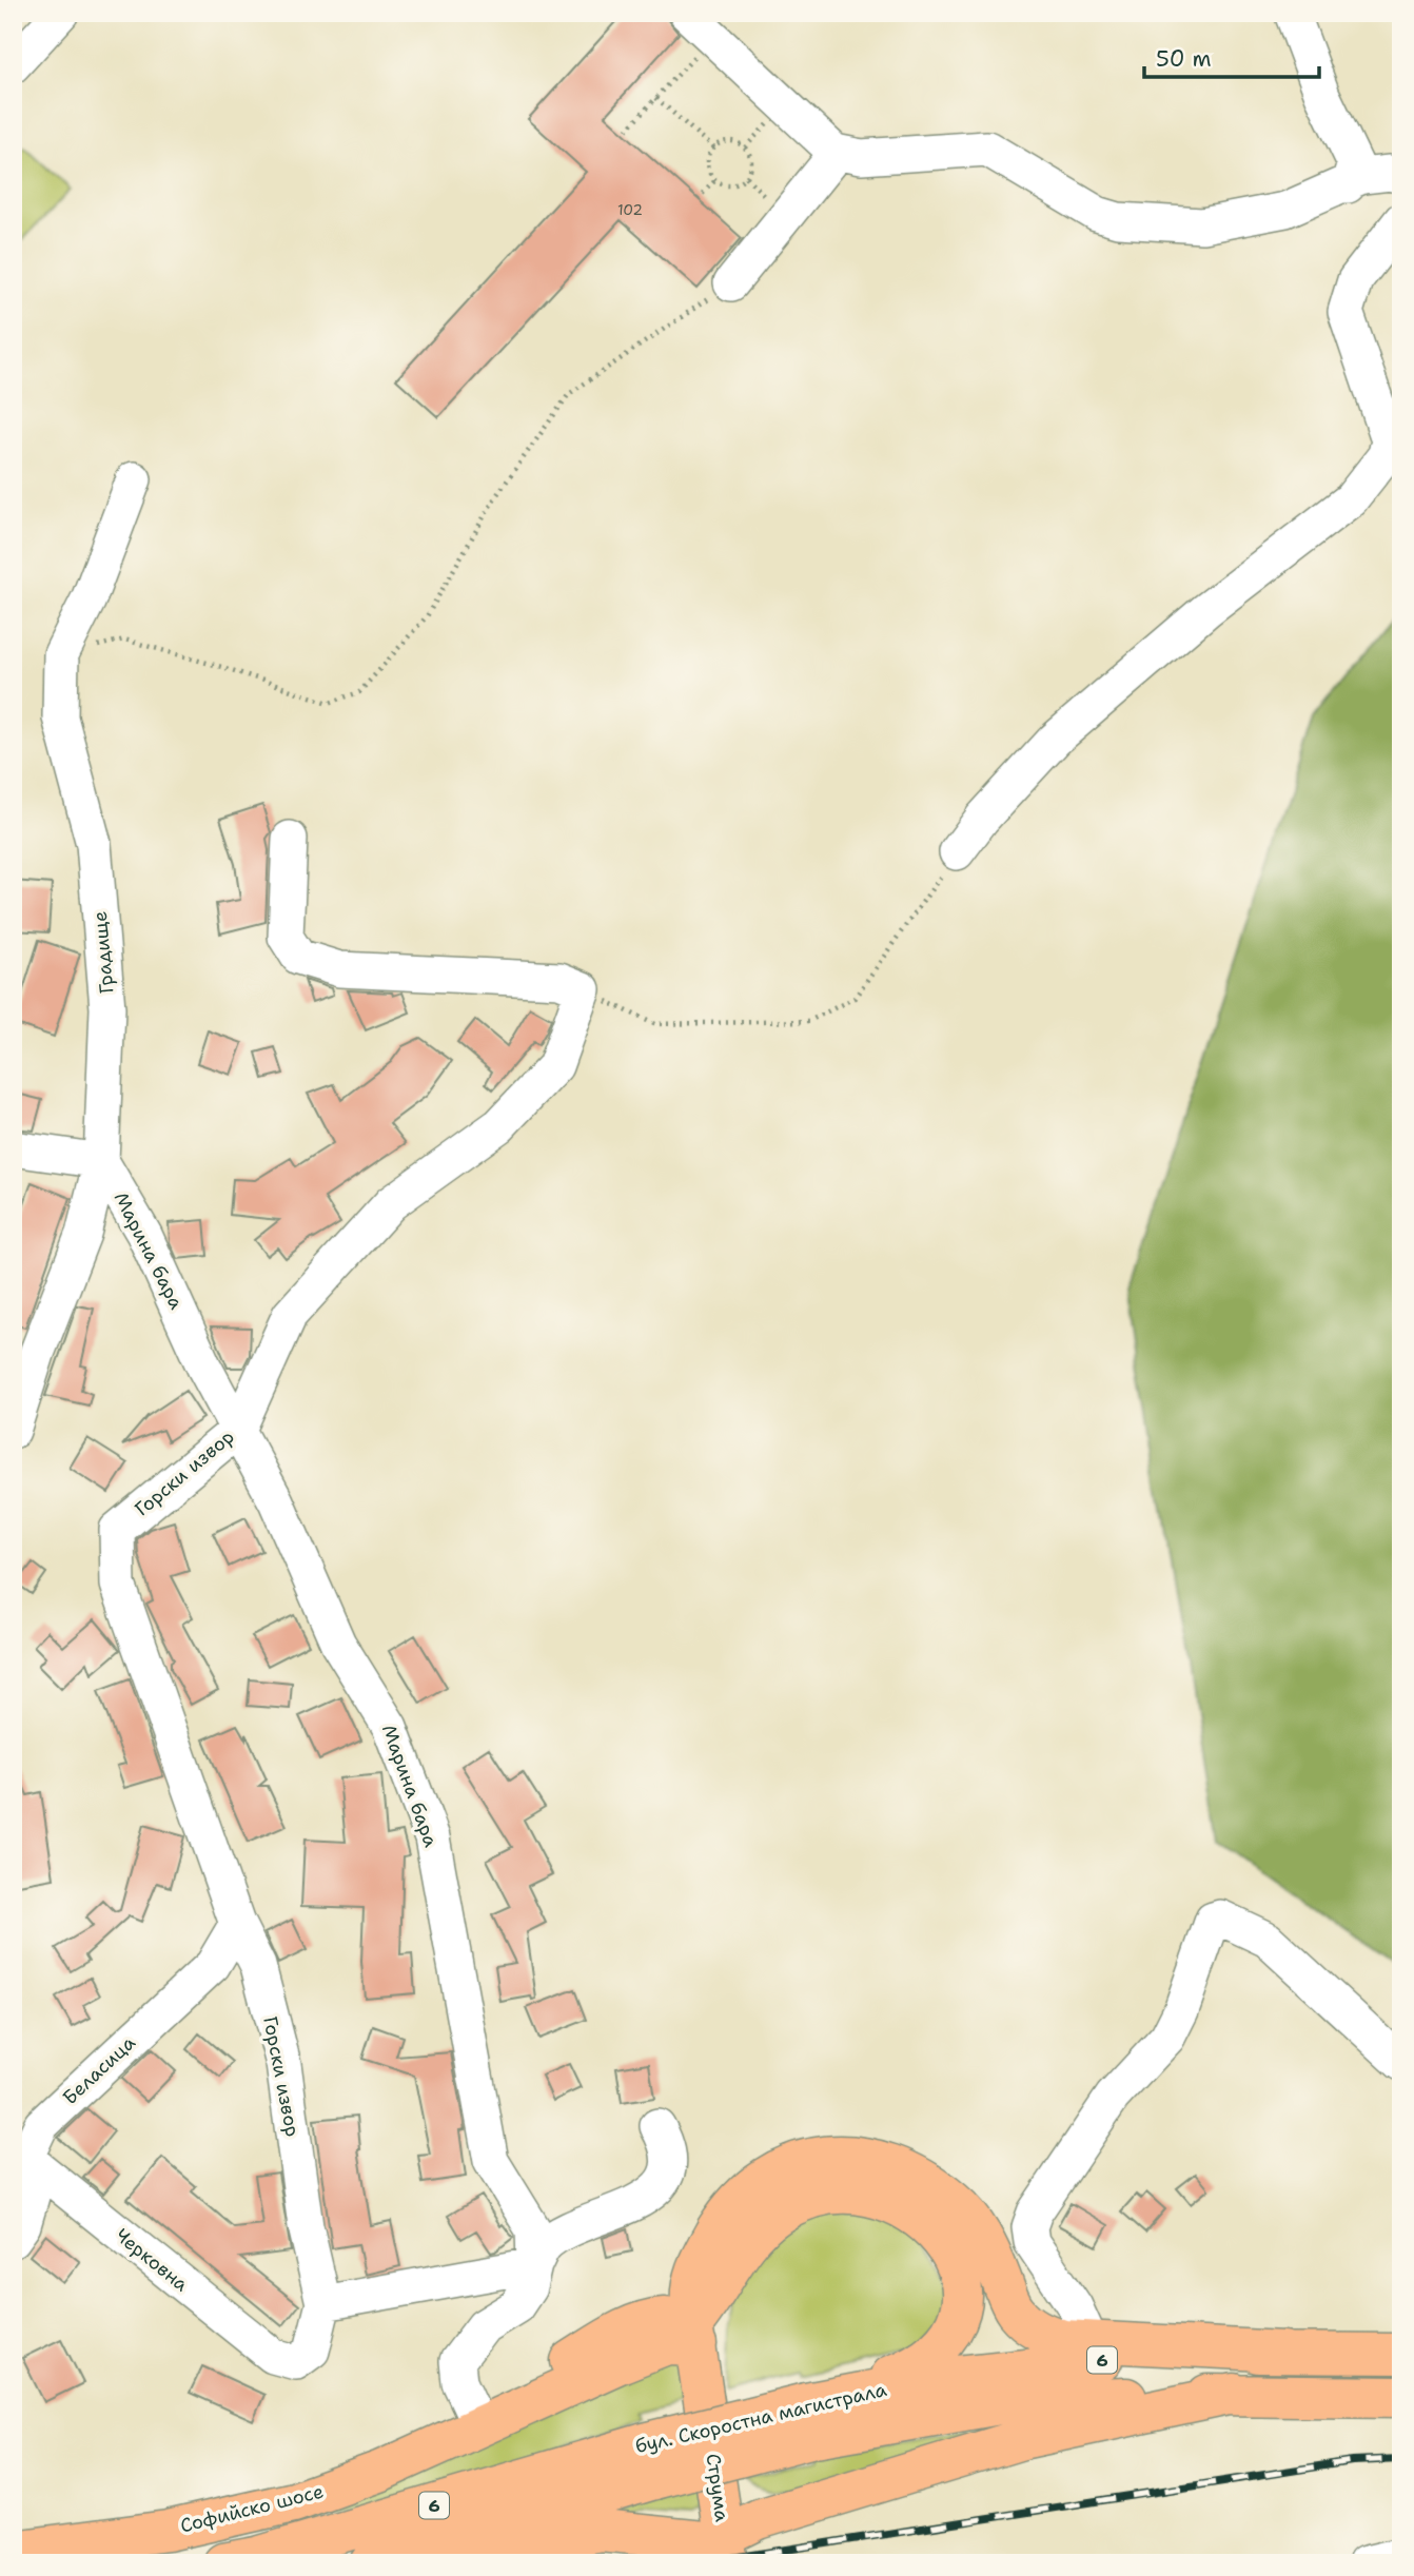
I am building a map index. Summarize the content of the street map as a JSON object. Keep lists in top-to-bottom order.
{
  "streets": {
    "main road": [
      "6",
      "бул. Скоростна магистрала",
      "Струма",
      "Софийско шосе"
    ],
    "street": [
      "Градище",
      "Марина бара",
      "Горски извор",
      "Беласица",
      "Черковна"
    ]
  },
  "crossings": [
    ["Градище", "Марина бара"],
    ["Марина бара", "Горски извор"],
    ["Марина бара", "Софийско шосе"],
    ["Горски извор", "Беласица"],
    ["Горски извор", "Черковна"],
    ["Беласица", "Черковна"],
    ["бул. Скоростна магистрала", "Струма"],
    ["Струма", "Софийско шосе"]
  ],
  "house_numbers": ["102"],
  "scale_bar": "50 m"
}
